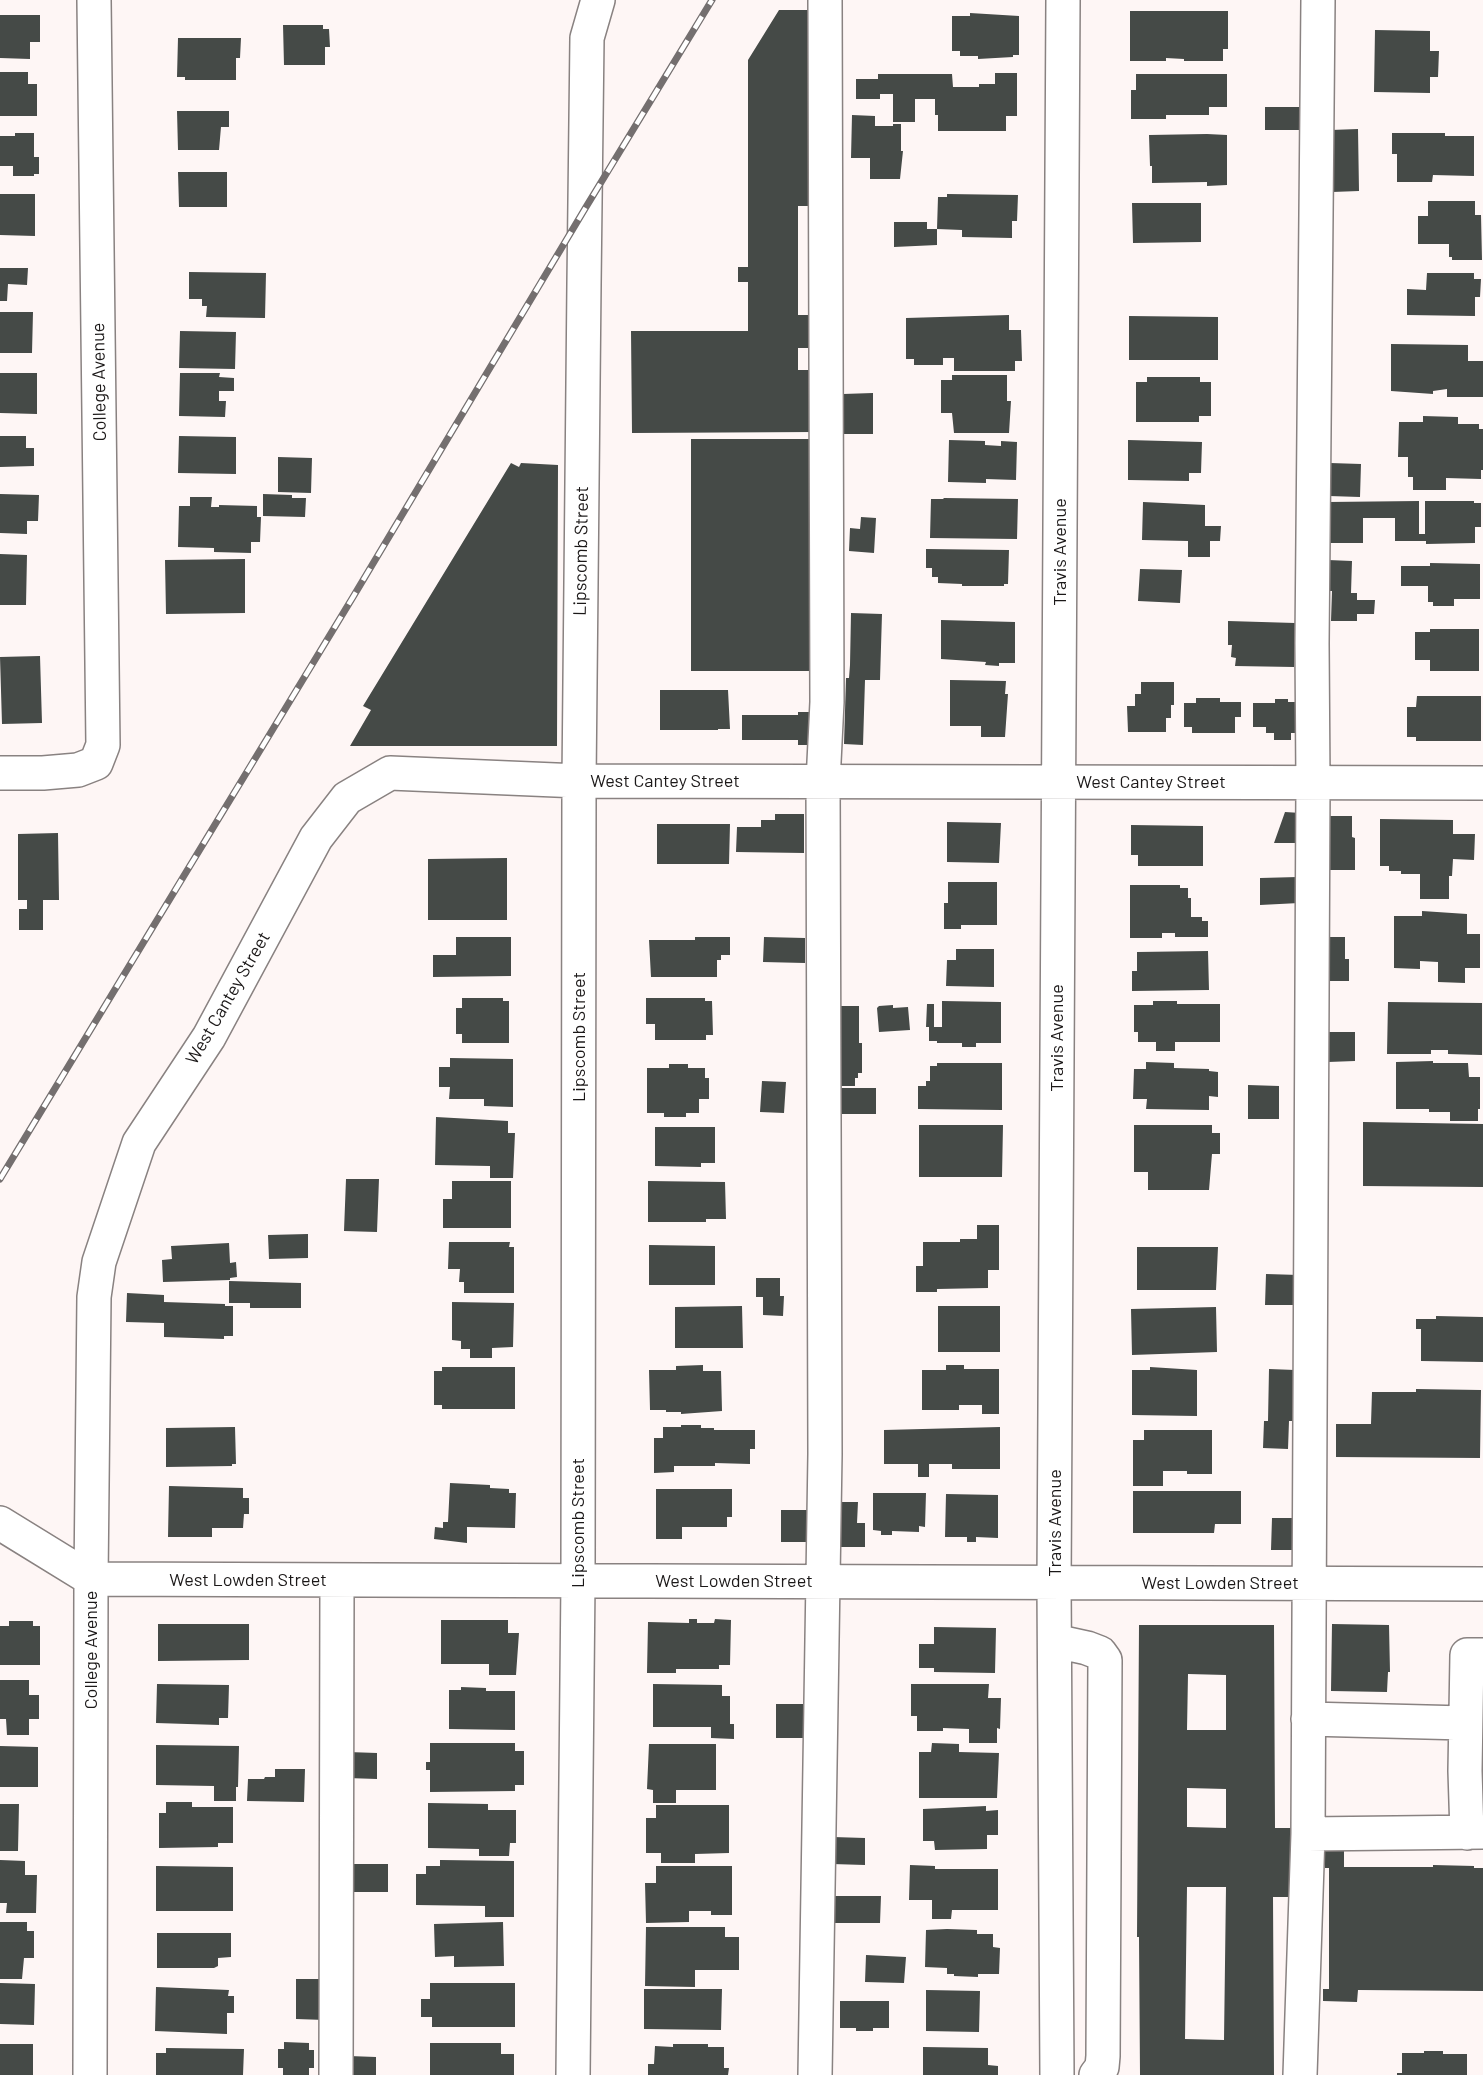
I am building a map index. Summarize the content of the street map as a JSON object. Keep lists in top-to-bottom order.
{
  "streets": {
    "street": [
      "College Avenue",
      "Lipscomb Street",
      "Travis Avenue",
      "West Cantey Street",
      "West Lowden Street"
    ]
  },
  "crossings": [
    ["College Avenue", "West Cantey Street"],
    ["College Avenue", "West Lowden Street"],
    ["Lipscomb Street", "West Cantey Street"],
    ["Lipscomb Street", "West Lowden Street"],
    ["Travis Avenue", "West Cantey Street"],
    ["Travis Avenue", "West Lowden Street"]
  ]
}
